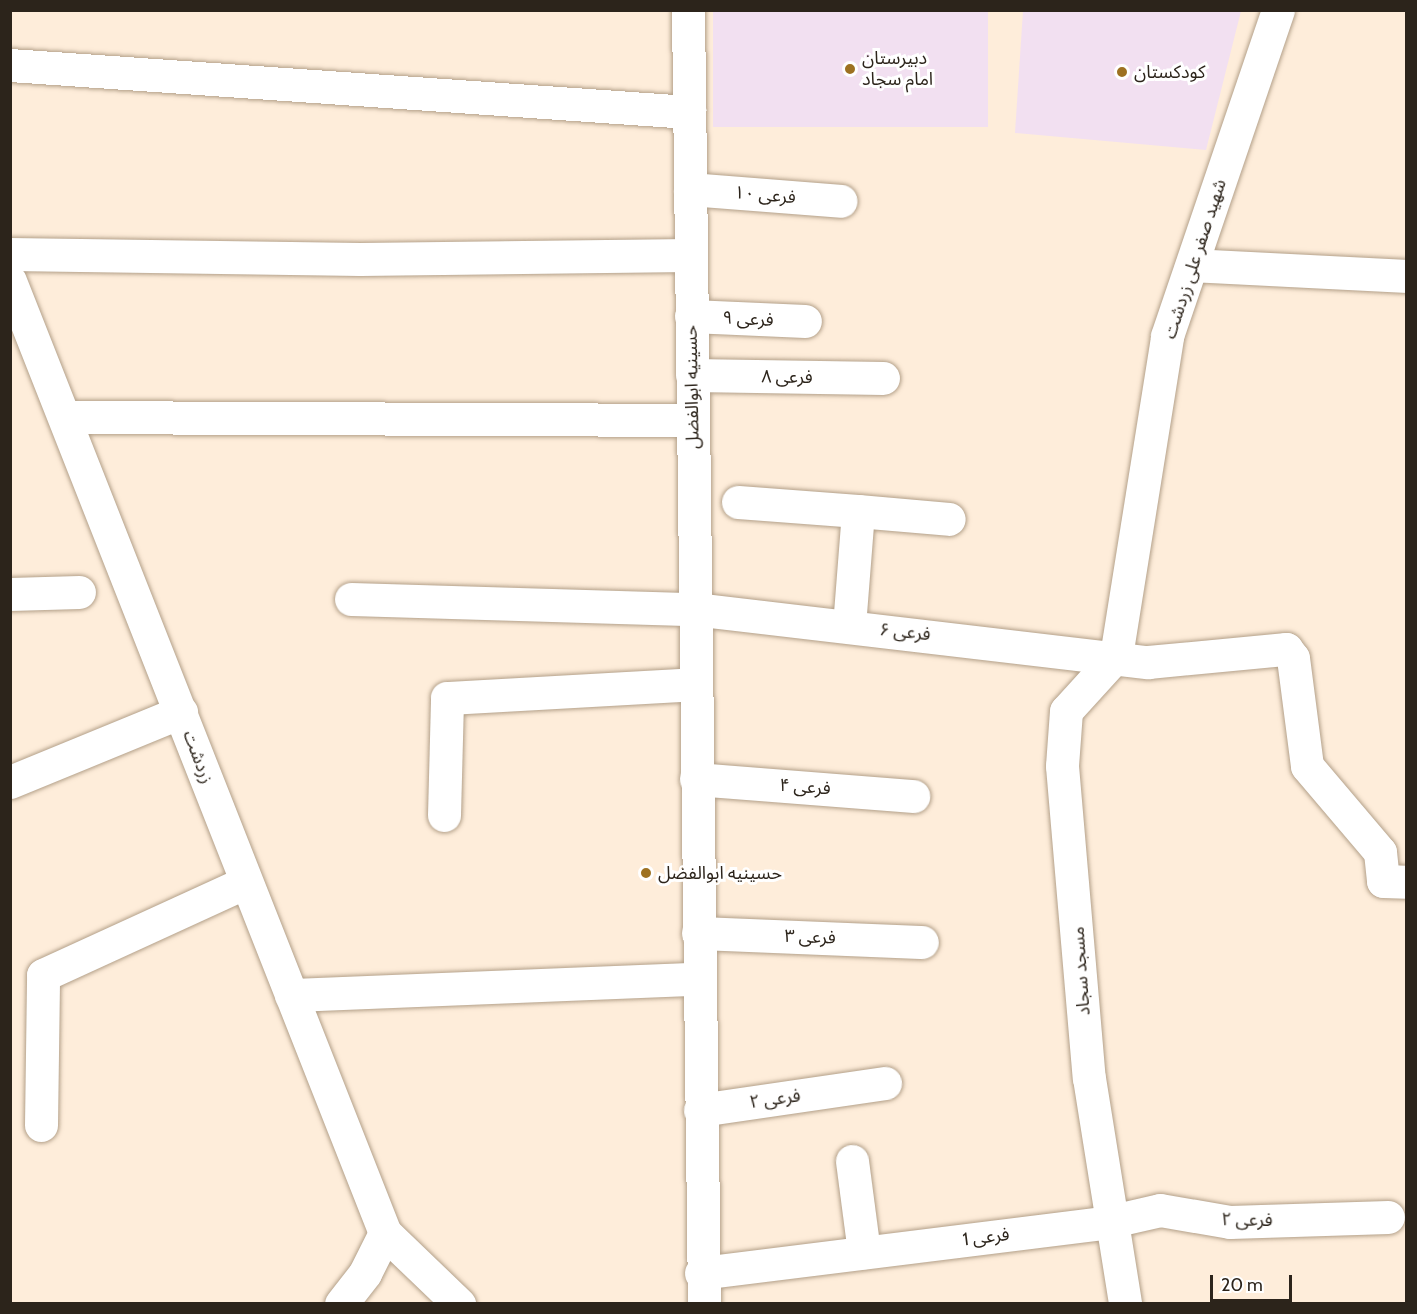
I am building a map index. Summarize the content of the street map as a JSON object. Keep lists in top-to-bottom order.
{
  "streets": {
    "street": [
      "فرعی ۱۰",
      "شهید صفر علی زردشت",
      "فرعی ۹",
      "فرعی ۸",
      "حسینیه ابوالفضل",
      "فرعی ۶",
      "زردشت",
      "فرعی ۴",
      "فرعی ۳",
      "مسجد سجاد",
      "فرعی ۲",
      "فرعی 1"
    ]
  },
  "crossings": [
    ["فرعی ۱۰", "حسینیه ابوالفضل"],
    ["شهید صفر علی زردشت", "فرعی ۶"],
    ["شهید صفر علی زردشت", "مسجد سجاد"],
    ["فرعی ۹", "حسینیه ابوالفضل"],
    ["فرعی ۸", "حسینیه ابوالفضل"],
    ["حسینیه ابوالفضل", "فرعی ۶"],
    ["حسینیه ابوالفضل", "فرعی ۴"],
    ["حسینیه ابوالفضل", "فرعی ۳"],
    ["حسینیه ابوالفضل", "فرعی ۲"],
    ["حسینیه ابوالفضل", "فرعی 1"],
    ["فرعی ۶", "مسجد سجاد"],
    ["مسجد سجاد", "فرعی ۲"],
    ["مسجد سجاد", "فرعی 1"],
    ["فرعی ۲", "فرعی 1"]
  ],
  "places": ["دبیرستان امام سجاد", "کودکستان", "حسینیه ابوالفضل"],
  "scale_bar": "20 m"
}
